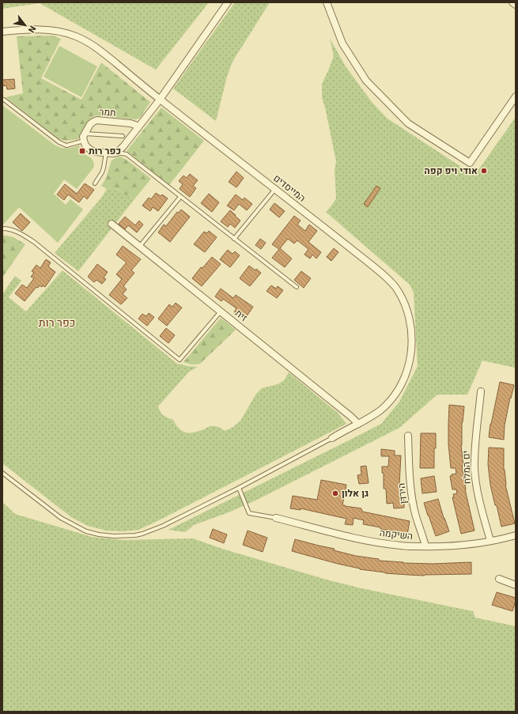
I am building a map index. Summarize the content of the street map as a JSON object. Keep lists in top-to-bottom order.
{
  "streets": {
    "street": [
      "תמר",
      "המייסדים",
      "זית",
      "ים המלח",
      "הירדן",
      "השיקמה"
    ]
  },
  "crossings": [
    ["המייסדים", "זית"],
    ["ים המלח", "השיקמה"],
    ["הירדן", "השיקמה"]
  ],
  "districts": ["כפר רות"],
  "places": {
    "transit": ["כפר רות"],
    "other": ["אודי ויפ קפה", "גן אלון"]
  },
  "north": "bottom right"
}
